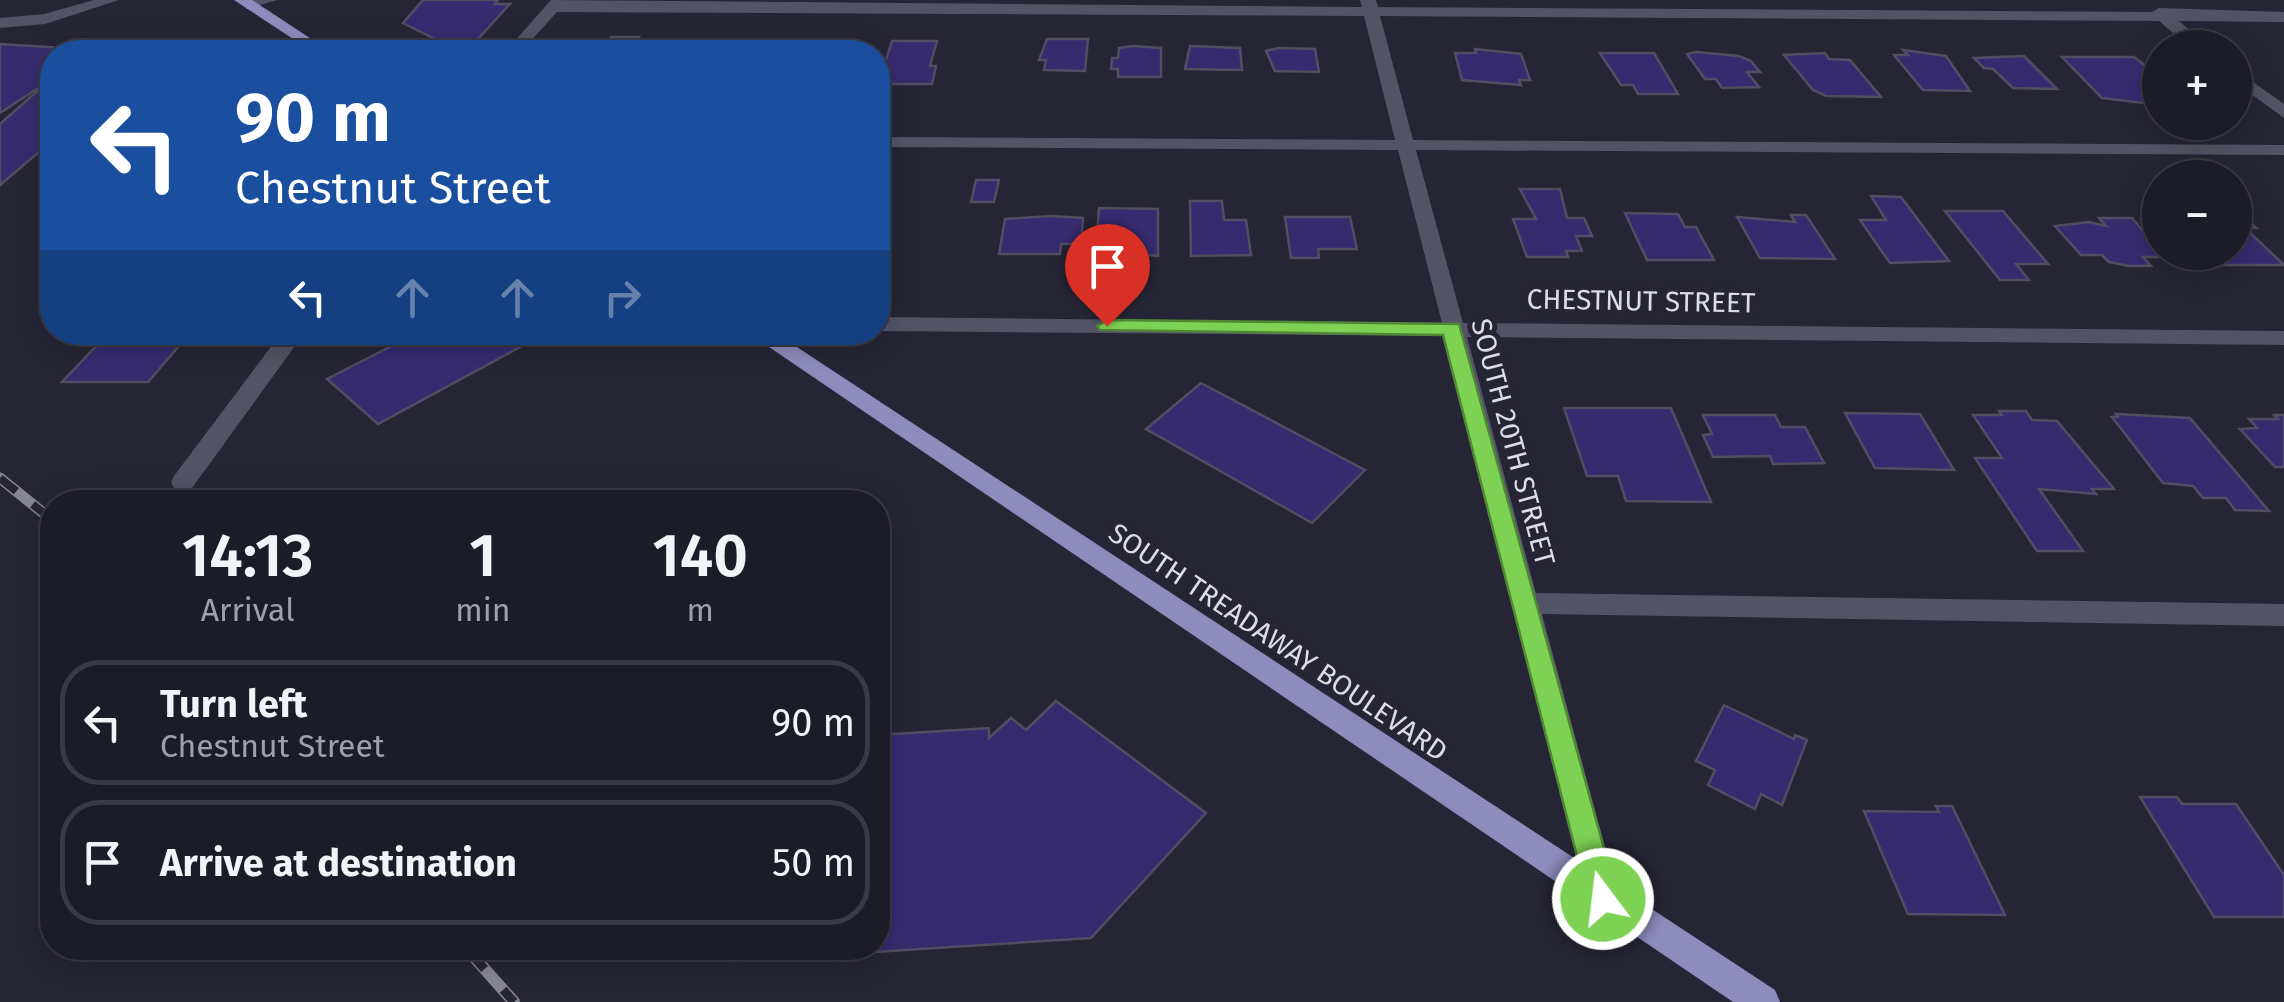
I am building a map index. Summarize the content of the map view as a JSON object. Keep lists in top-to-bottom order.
{
  "streets": {
    "main road": ["SOUTH TREADAWAY BOULEVARD"],
    "street": ["CHESTNUT STREET", "SOUTH 20TH STREET"]
  },
  "crossings": [
    ["CHESTNUT STREET", "SOUTH 20TH STREET"],
    ["SOUTH 20TH STREET", "SOUTH TREADAWAY BOULEVARD"]
  ],
  "page": {
    "map_buttons": ["+", "−"],
    "turn": ["90 m", "Chestnut Street"],
    "eta": [
      "14:13",
      "Arrival",
      "1",
      "min",
      "140",
      "m"
    ],
    "list": [
      {
        "name": "Turn left",
        "note": "Chestnut Street",
        "value": "90 m"
      },
      {
        "name": "Arrive at destination",
        "value": "50 m"
      }
    ]
  }
}
